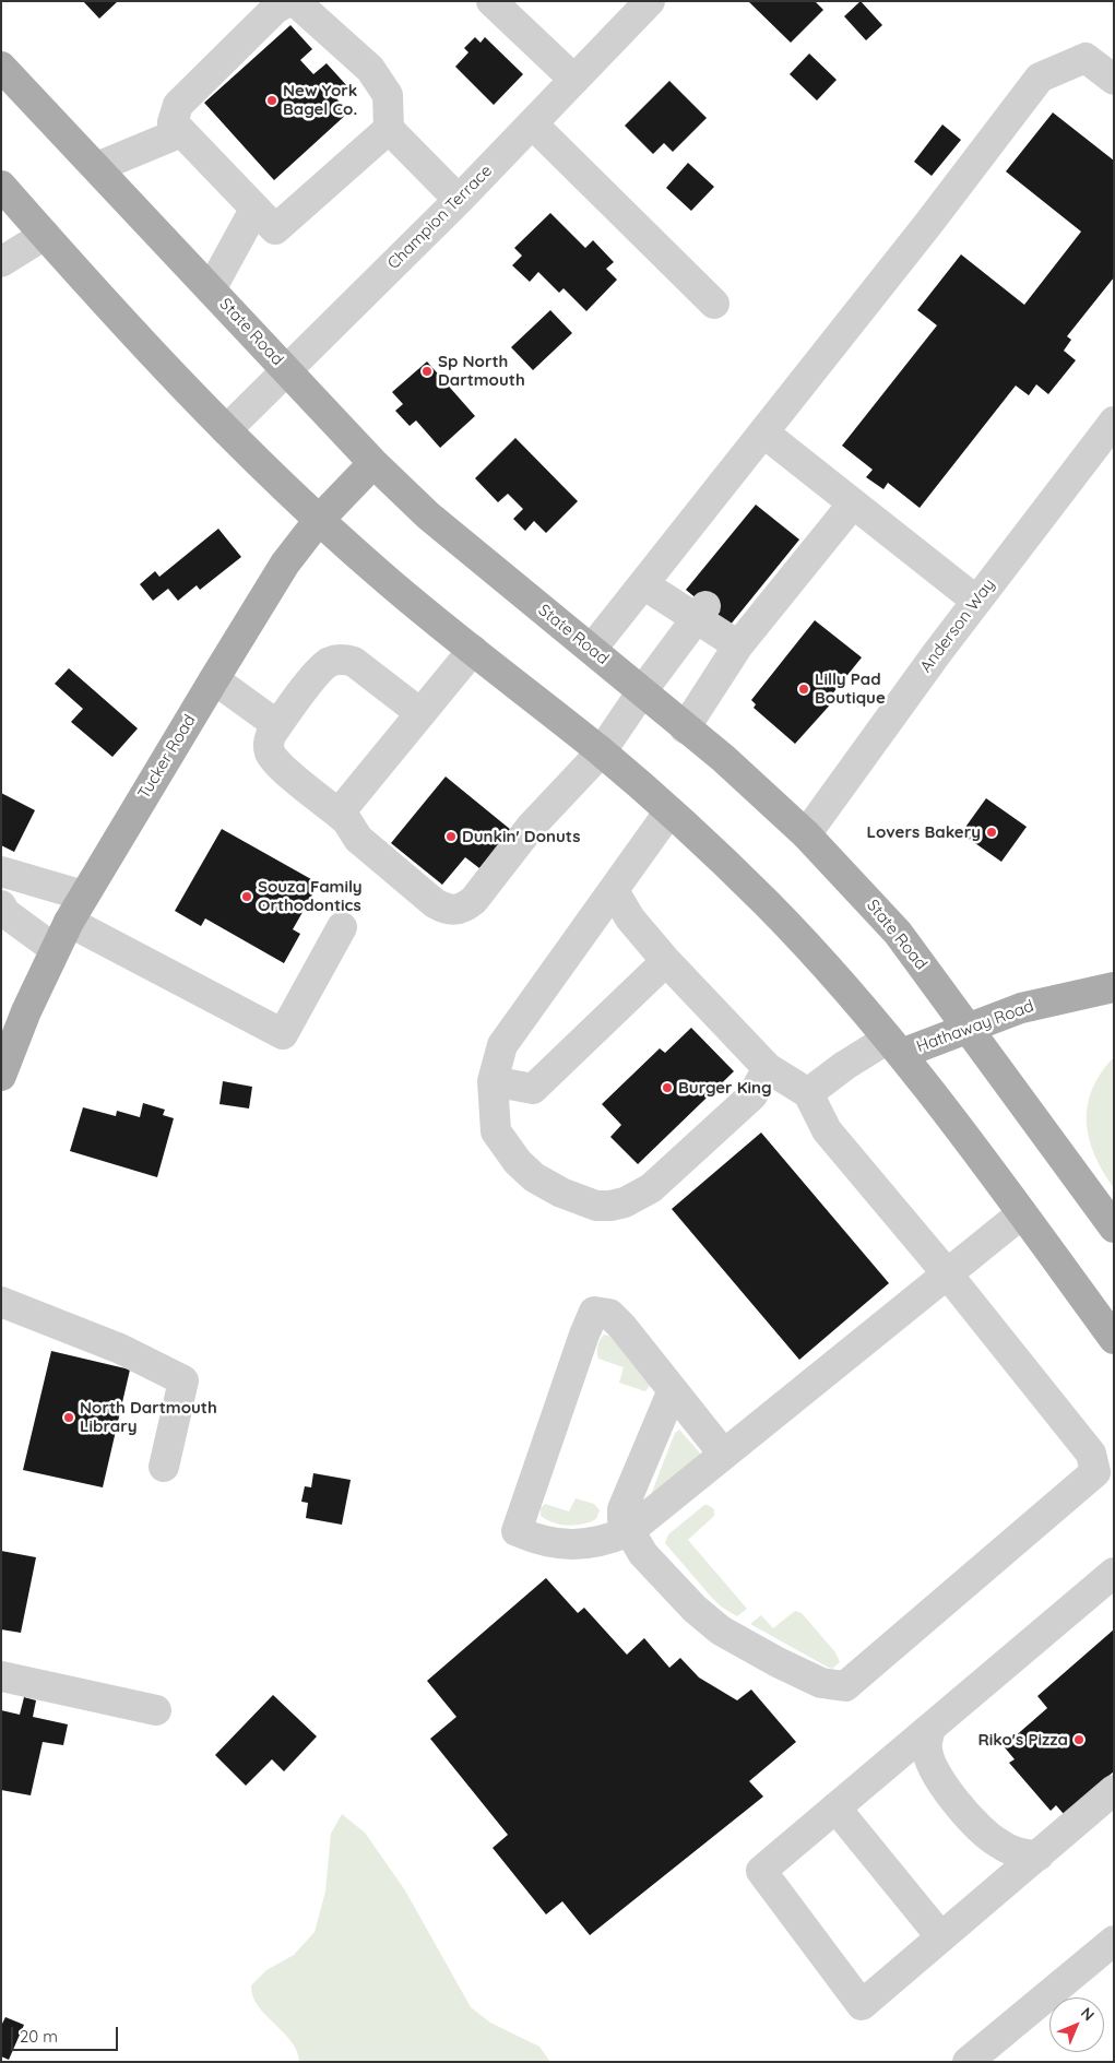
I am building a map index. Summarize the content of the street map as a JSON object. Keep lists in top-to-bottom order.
{
  "streets": {
    "main road": ["State Road", "Tucker Road", "Hathaway Road"],
    "street": ["Champion Terrace", "Anderson Way"]
  },
  "crossings": [
    ["Champion Terrace", "State Road"],
    ["State Road", "Anderson Way"],
    ["State Road", "Tucker Road"],
    ["State Road", "Hathaway Road"]
  ],
  "places": [
    "New York Bagel Co.",
    "Sp North Dartmouth",
    "Lilly Pad Boutique",
    "Lovers Bakery",
    "Dunkin' Donuts",
    "Souza Family Orthodontics",
    "Burger King",
    "North Dartmouth Library",
    "Riko's Pizza"
  ],
  "scale_bar": "20 m",
  "north": "top right"
}
